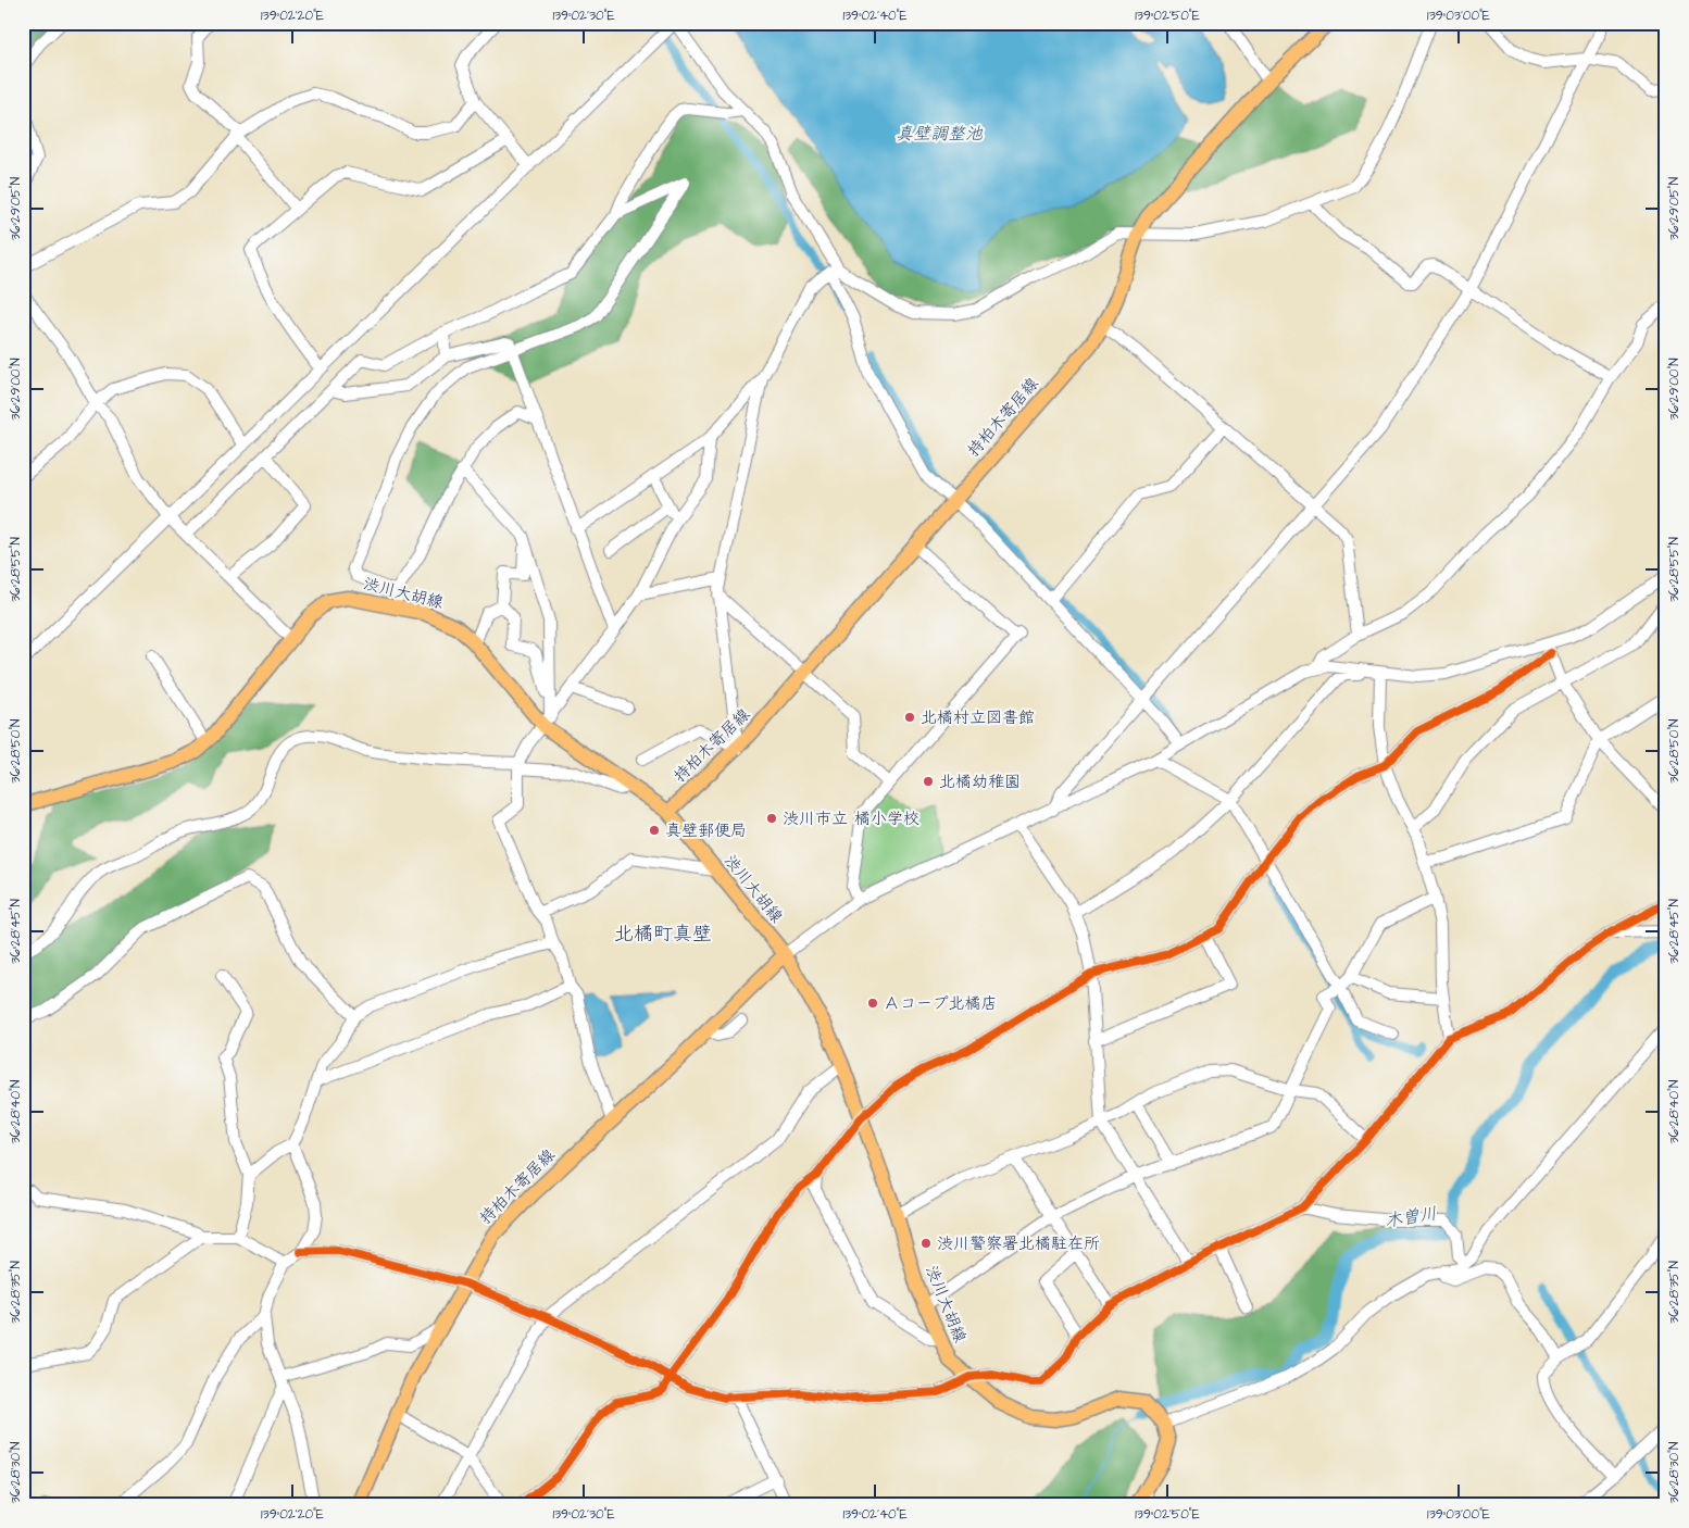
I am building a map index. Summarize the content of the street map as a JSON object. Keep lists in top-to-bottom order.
{
  "streets": {
    "main road": ["持柏木寄居線", "渋川大胡線"]
  },
  "crossings": [
    ["持柏木寄居線", "渋川大胡線"]
  ],
  "districts": ["北橘町真壁"],
  "water": ["真壁調整池", "木曽川"],
  "places": [
    "北橘村立図書館",
    "北橘幼稚園",
    "渋川市立 橘小学校",
    "真壁郵便局",
    "Ａコープ北橘店",
    "渋川警察署北橘駐在所"
  ],
  "coordinates": [
    "139°02'20\"E",
    "139°02'30\"E",
    "139°02'40\"E",
    "139°02'50\"E",
    "139°03'00\"E",
    "36°29'05\"N",
    "36°29'00\"N",
    "36°28'55\"N",
    "36°28'50\"N",
    "36°28'45\"N",
    "36°28'40\"N",
    "36°28'35\"N",
    "36°28'30\"N"
  ]
}
